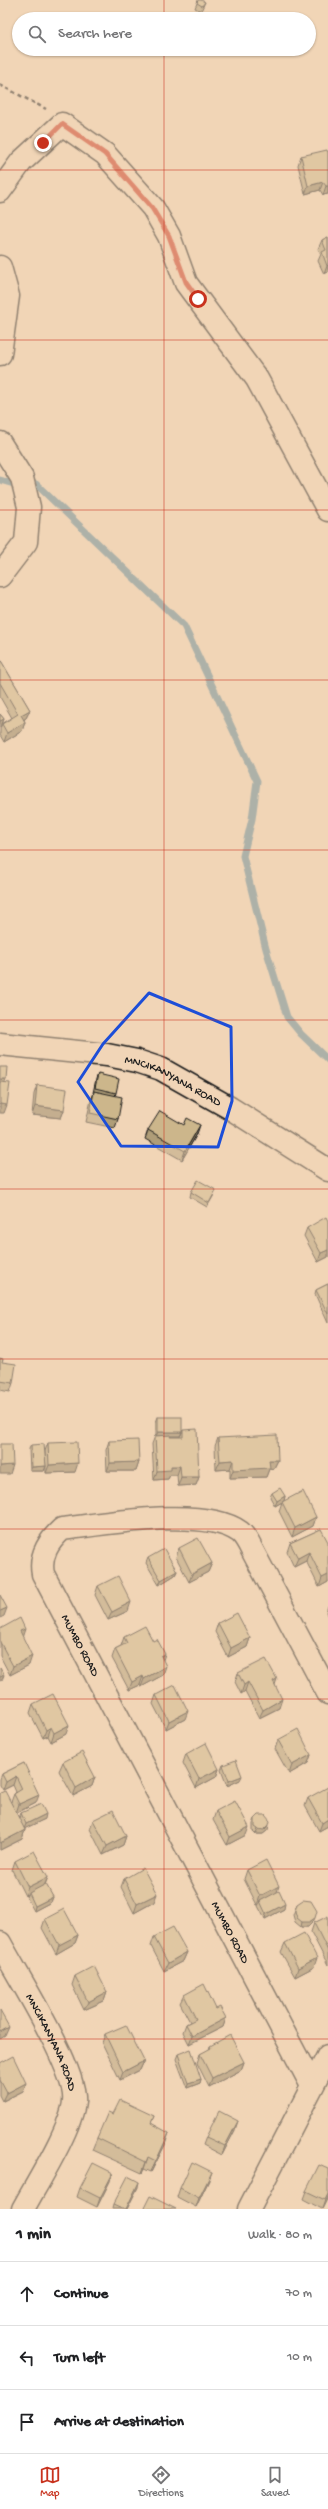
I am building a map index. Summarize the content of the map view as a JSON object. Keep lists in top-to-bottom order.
{
  "streets": {
    "street": ["MNCIKANYANA ROAD", "MUMBO ROAD"]
  },
  "page": {
    "search": "Search here",
    "heading": ["1 min", "Walk · 80 m"],
    "list": [
      ["Continue", "70 m"],
      ["Turn left", "10 m"],
      "Arrive at destination"
    ],
    "nav": ["Map", "Directions", "Saved"]
  }
}
